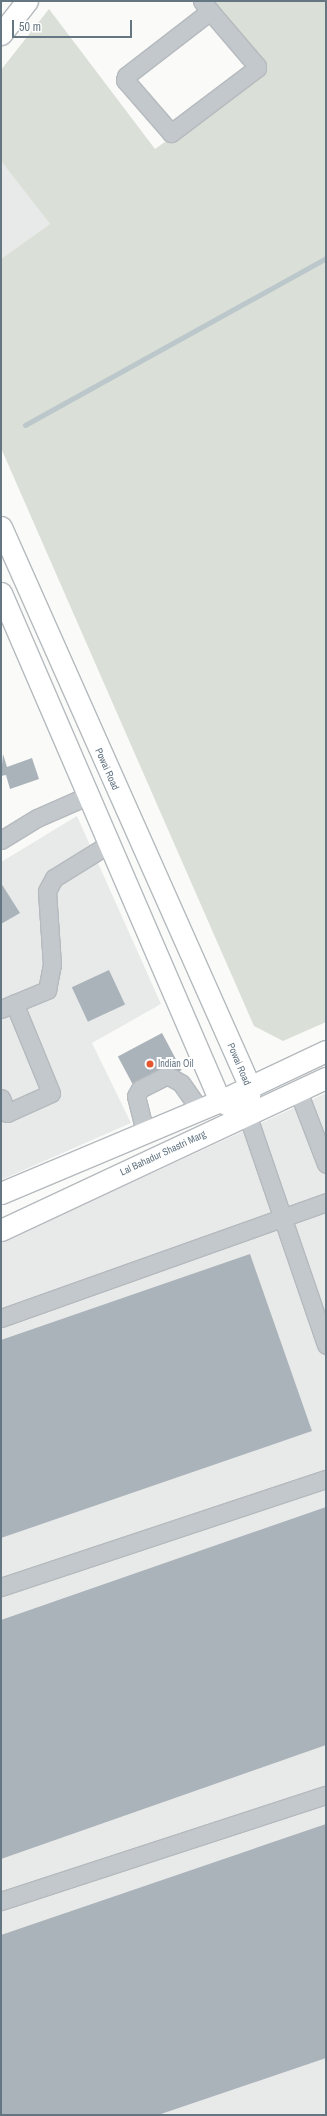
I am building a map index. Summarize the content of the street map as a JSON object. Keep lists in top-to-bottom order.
{
  "streets": {
    "main road": ["Powai Road", "Lal Bahadur Shastri Marg"]
  },
  "crossings": [
    ["Powai Road", "Lal Bahadur Shastri Marg"]
  ],
  "places": ["Indian Oil"],
  "scale_bar": "50 m"
}
